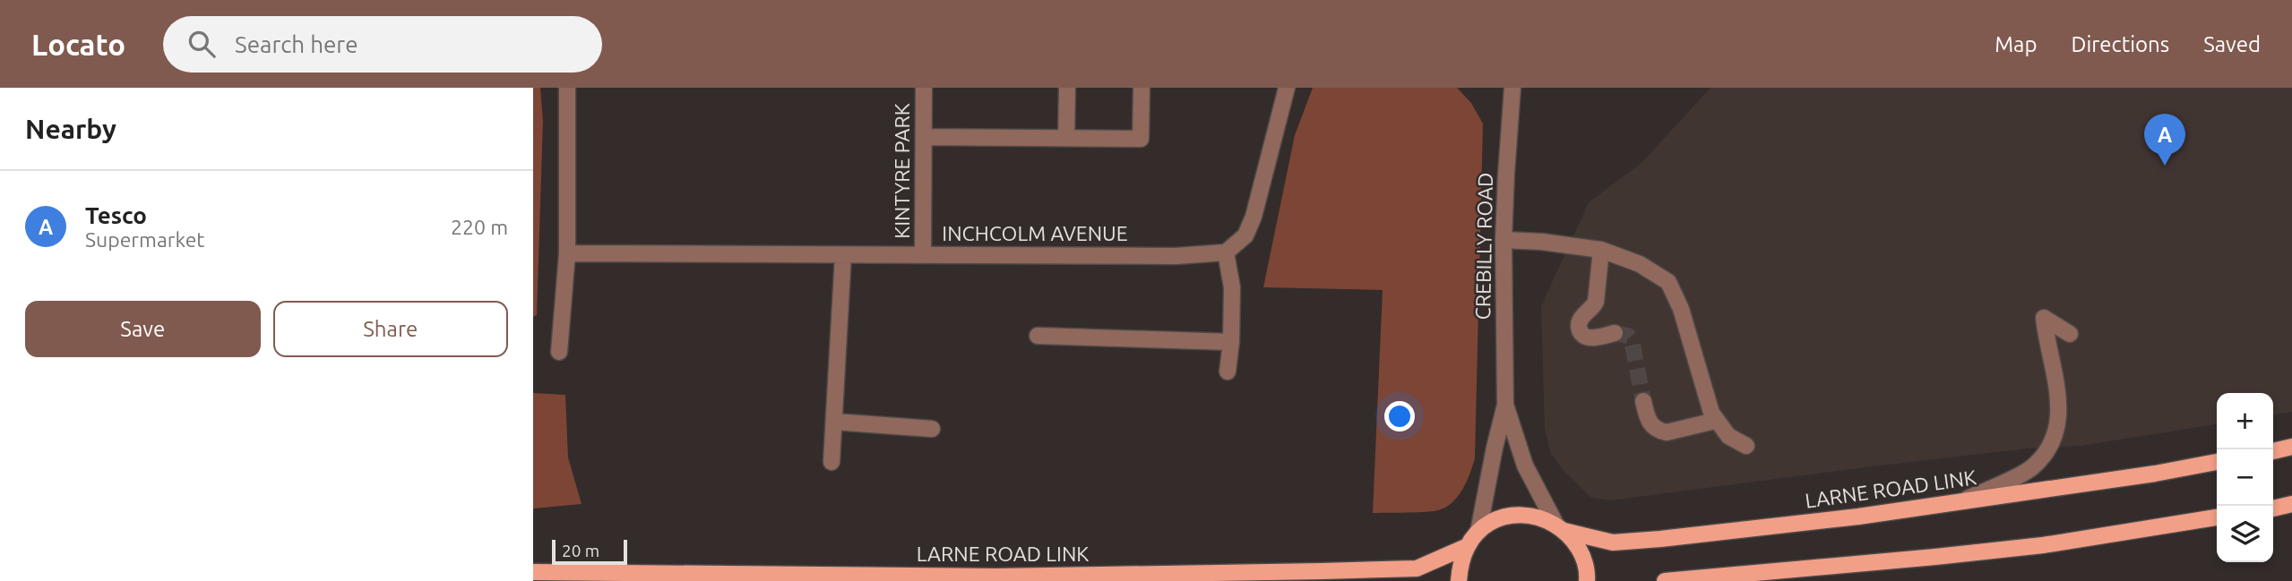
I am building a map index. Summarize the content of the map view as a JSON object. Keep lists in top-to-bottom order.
{
  "streets": {
    "main road": ["LARNE ROAD LINK"],
    "street": ["KINTYRE PARK", "INCHCOLM AVENUE", "CREBILLY ROAD"]
  },
  "crossings": [
    ["KINTYRE PARK", "INCHCOLM AVENUE"],
    ["CREBILLY ROAD", "LARNE ROAD LINK"]
  ],
  "scale_bar": "20 m",
  "page": {
    "header": "Locato",
    "search": "Search here",
    "nav": ["Map", "Directions", "Saved"],
    "heading": "Nearby",
    "pins": "A",
    "list": [
      {
        "mark": "A",
        "name": "Tesco",
        "note": "Supermarket",
        "value": "220 m"
      }
    ],
    "buttons": ["Save", "Share"],
    "map_buttons": ["+", "−"],
    "scale": "20 m"
  }
}
